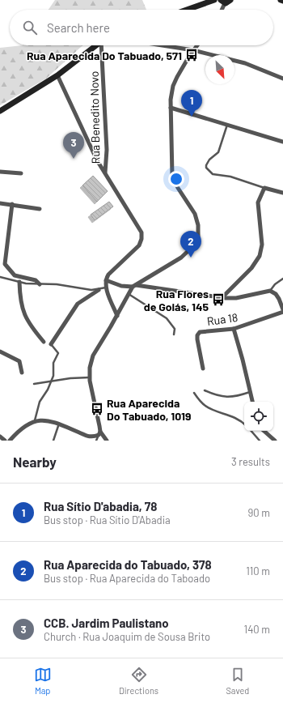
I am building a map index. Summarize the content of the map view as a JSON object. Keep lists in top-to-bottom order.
{
  "streets": {
    "street": ["Rua Benedito Novo", "Rua 18"]
  },
  "places": {
    "bus stop": ["Rua Aparecida Do Tabuado, 571", "Rua Flores de Goiás, 145", "Rua Aparecida Do Tabuado, 1019"]
  },
  "north": "bottom right",
  "page": {
    "search": "Search here",
    "pins": ["1", "3", "2"],
    "heading": ["Nearby", "3 results"],
    "list": [
      {
        "mark": "1",
        "name": "Rua Sítio D'abadia, 78",
        "note": "Bus stop · Rua Sítio D'Abadia",
        "value": "90 m"
      },
      {
        "mark": "2",
        "name": "Rua Aparecida do Tabuado, 378",
        "note": "Bus stop · Rua Aparecida do Taboado",
        "value": "110 m"
      },
      {
        "mark": "3",
        "name": "CCB. Jardim Paulistano",
        "note": "Church · Rua Joaquim de Sousa Brito",
        "value": "140 m"
      }
    ],
    "nav": ["Map", "Directions", "Saved"]
  }
}
